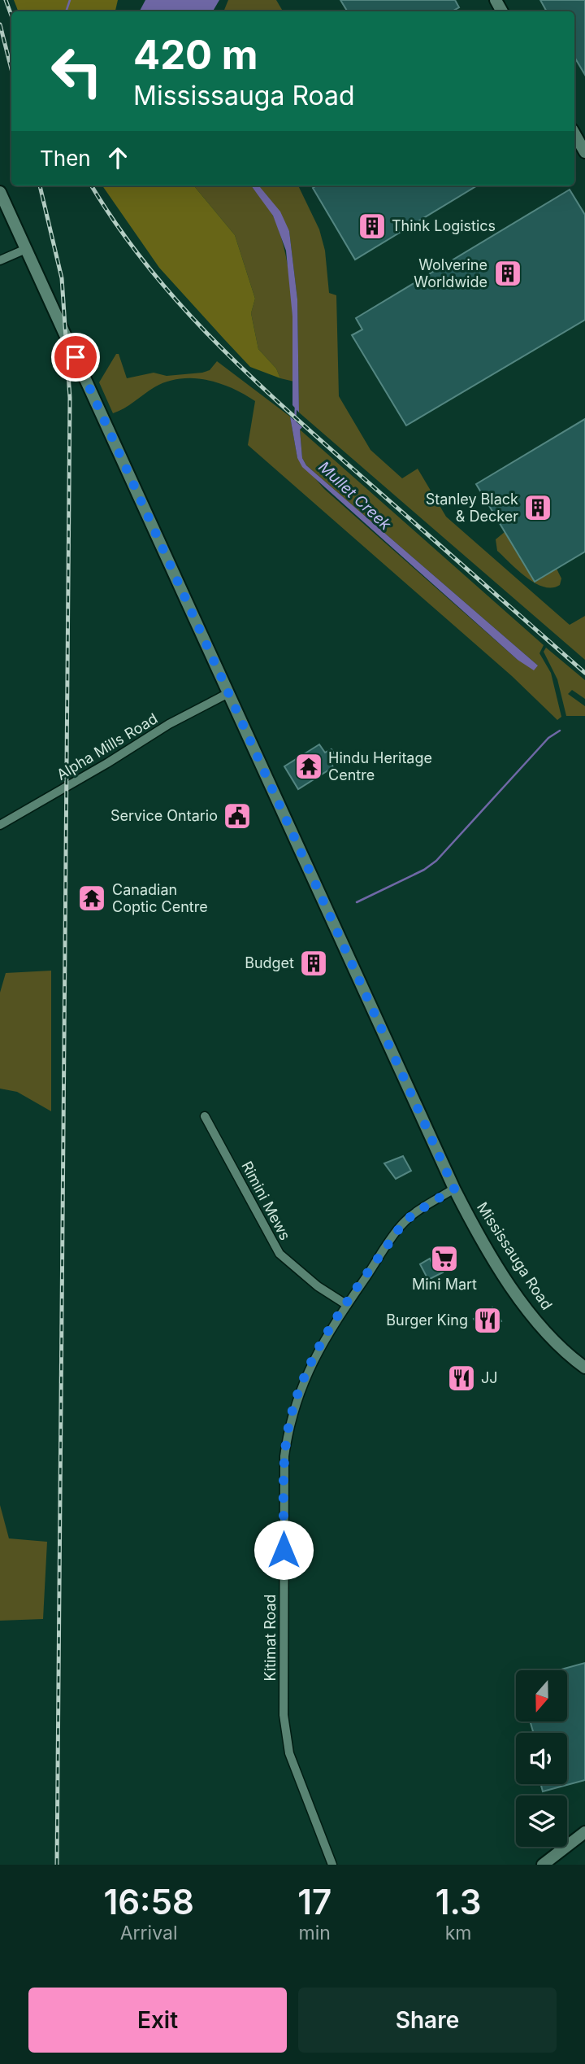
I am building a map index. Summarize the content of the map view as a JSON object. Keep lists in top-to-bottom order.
{
  "streets": {
    "main road": ["Mississauga Road"],
    "street": ["Alpha Mills Road", "Rimini Mews", "Kitimat Road"]
  },
  "crossings": [
    ["Alpha Mills Road", "Mississauga Road"],
    ["Rimini Mews", "Kitimat Road"],
    ["Mississauga Road", "Kitimat Road"]
  ],
  "water": ["Mullet Creek"],
  "places": {
    "building": [
      "Think Logistics",
      "Wolverine Worldwide",
      "Stanley Black & Decker",
      "Budget"
    ],
    "temple": ["Hindu Heritage Centre", "Canadian Coptic Centre"],
    "public building": ["Service Ontario"],
    "supermarket": ["Mini Mart"],
    "restaurant": ["Burger King", "JJ"]
  },
  "north": "bottom",
  "page": {
    "turn": ["420 m", "Mississauga Road"],
    "then": "Then",
    "eta": [
      "16:58",
      "Arrival",
      "17",
      "min",
      "1.3",
      "km"
    ],
    "buttons": ["Exit", "Share"]
  }
}
